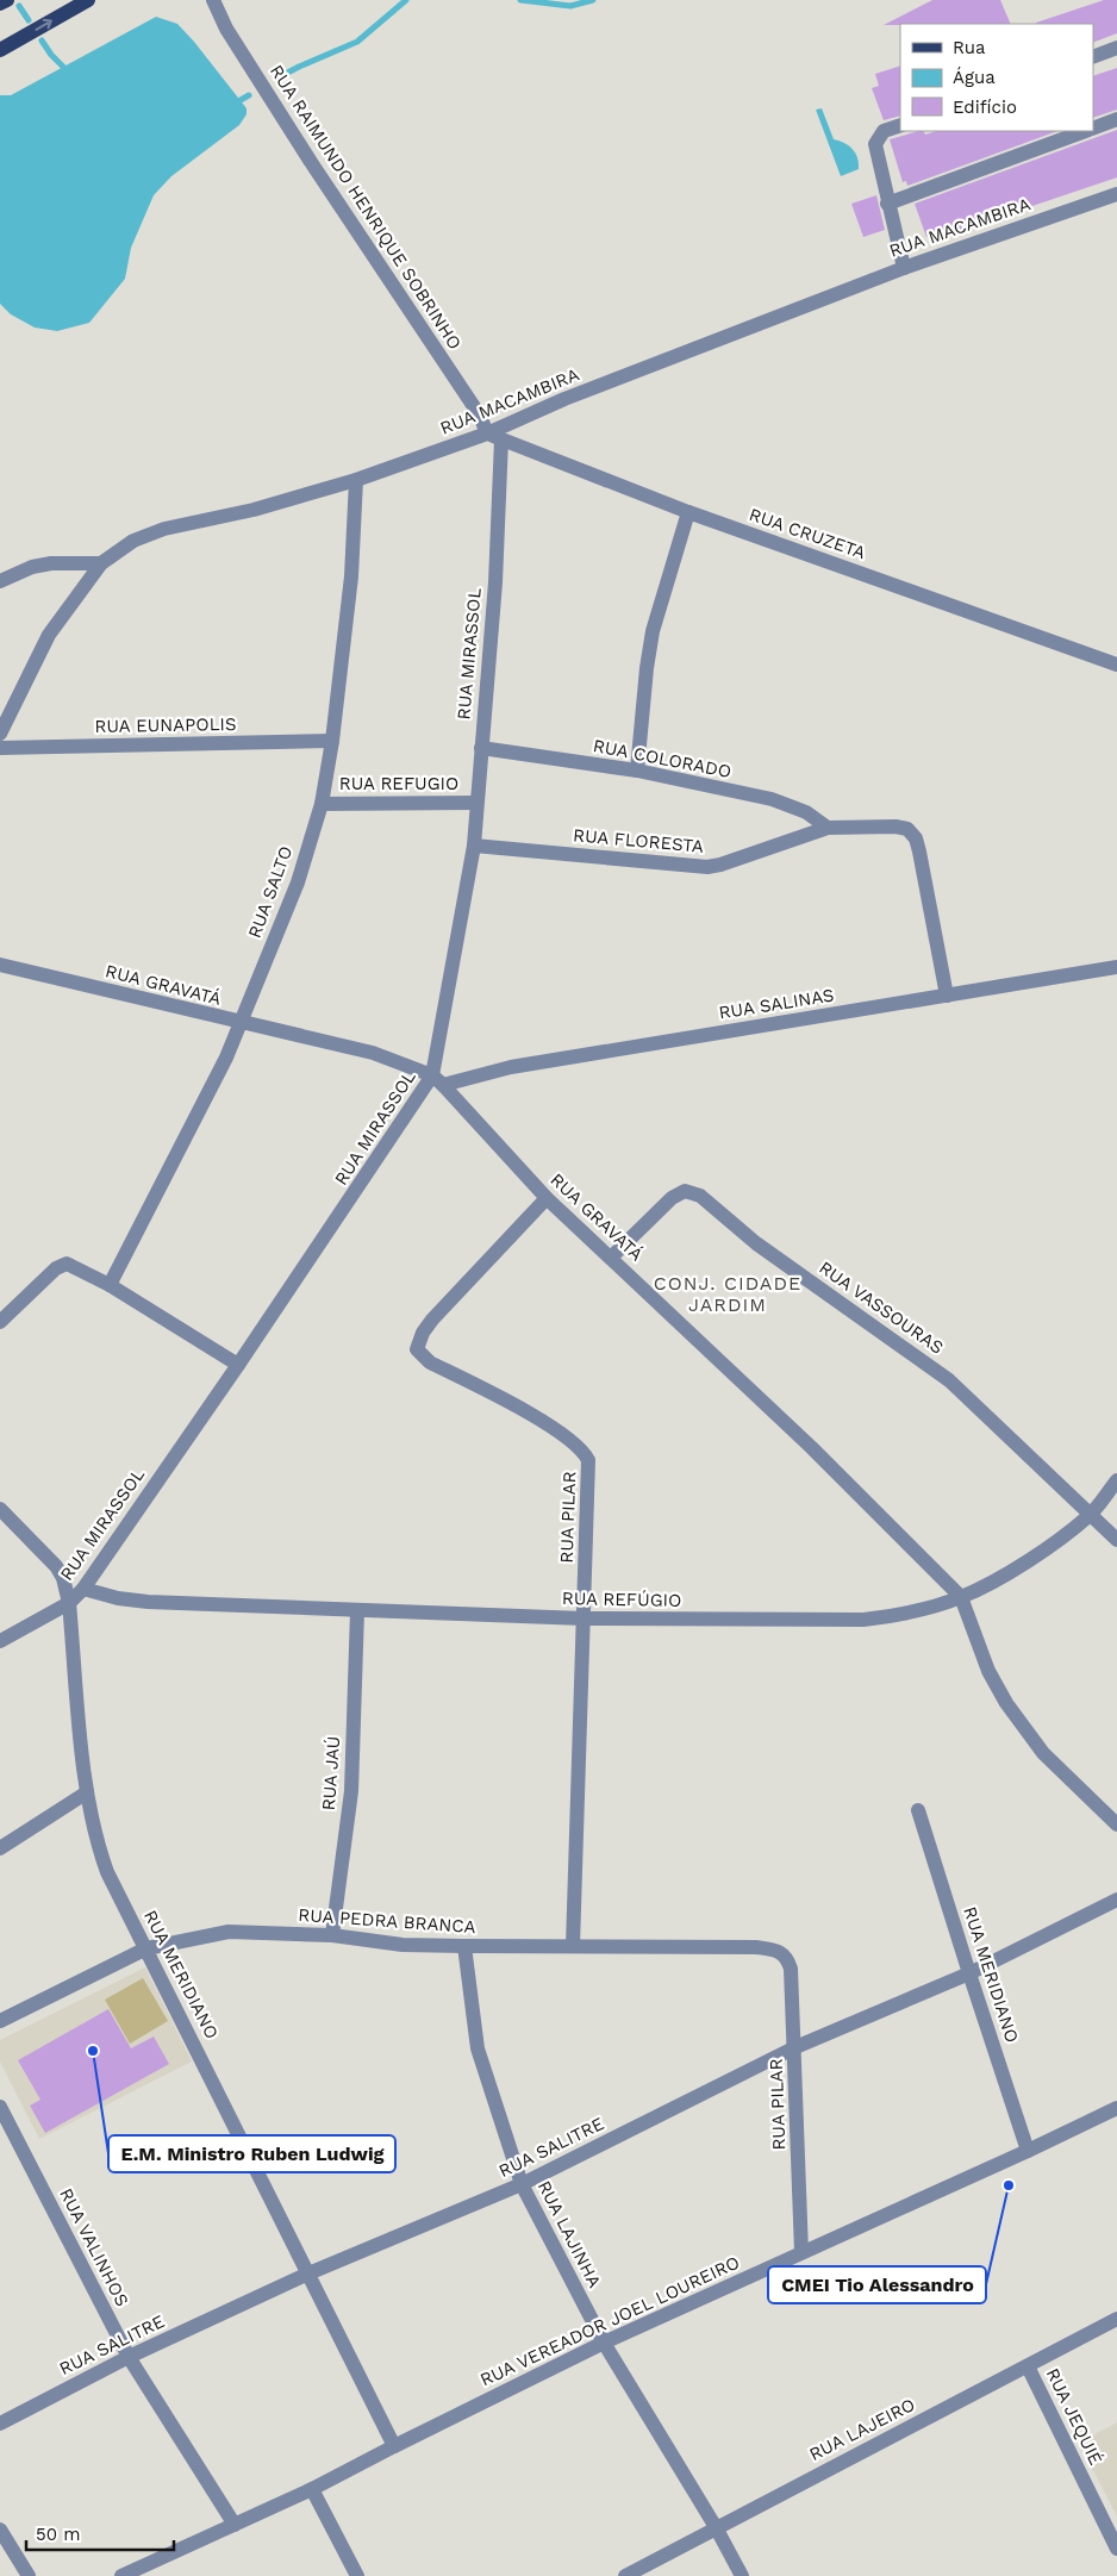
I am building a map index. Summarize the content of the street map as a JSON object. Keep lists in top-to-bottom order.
{
  "streets": {
    "street": [
      "RUA RAIMUNDO HENRIQUE SOBRINHO",
      "RUA MACAMBIRA",
      "RUA CRUZETA",
      "RUA MIRASSOL",
      "RUA EUNAPOLIS",
      "RUA COLORADO",
      "RUA REFUGIO",
      "RUA FLORESTA",
      "RUA SALTO",
      "RUA GRAVATÁ",
      "RUA SALINAS",
      "RUA VASSOURAS",
      "RUA PILAR",
      "RUA REFÚGIO",
      "RUA JAÚ",
      "RUA PEDRA BRANCA",
      "RUA MERIDIANO",
      "RUA SALITRE",
      "RUA LAJINHA",
      "RUA VALINHOS",
      "RUA VEREADOR JOEL LOUREIRO",
      "RUA JEQUIÉ",
      "RUA LAJEIRO"
    ]
  },
  "crossings": [
    ["RUA RAIMUNDO HENRIQUE SOBRINHO", "RUA MACAMBIRA"],
    ["RUA RAIMUNDO HENRIQUE SOBRINHO", "RUA CRUZETA"],
    ["RUA RAIMUNDO HENRIQUE SOBRINHO", "RUA MIRASSOL"],
    ["RUA MACAMBIRA", "RUA CRUZETA"],
    ["RUA MACAMBIRA", "RUA MIRASSOL"],
    ["RUA MACAMBIRA", "RUA SALTO"],
    ["RUA CRUZETA", "RUA MIRASSOL"],
    ["RUA MIRASSOL", "RUA COLORADO"],
    ["RUA MIRASSOL", "RUA REFUGIO"],
    ["RUA MIRASSOL", "RUA FLORESTA"],
    ["RUA MIRASSOL", "RUA GRAVATÁ"],
    ["RUA MIRASSOL", "RUA SALINAS"],
    ["RUA MIRASSOL", "RUA REFÚGIO"],
    ["RUA MIRASSOL", "RUA MERIDIANO"],
    ["RUA EUNAPOLIS", "RUA SALTO"],
    ["RUA COLORADO", "RUA FLORESTA"],
    ["RUA REFUGIO", "RUA SALTO"],
    ["RUA FLORESTA", "RUA SALINAS"],
    ["RUA SALTO", "RUA GRAVATÁ"],
    ["RUA GRAVATÁ", "RUA SALINAS"],
    ["RUA GRAVATÁ", "RUA VASSOURAS"],
    ["RUA GRAVATÁ", "RUA PILAR"],
    ["RUA GRAVATÁ", "RUA REFÚGIO"],
    ["RUA VASSOURAS", "RUA REFÚGIO"],
    ["RUA PILAR", "RUA REFÚGIO"],
    ["RUA PILAR", "RUA PEDRA BRANCA"],
    ["RUA PILAR", "RUA SALITRE"],
    ["RUA PILAR", "RUA VEREADOR JOEL LOUREIRO"],
    ["RUA REFÚGIO", "RUA JAÚ"],
    ["RUA JAÚ", "RUA PEDRA BRANCA"],
    ["RUA PEDRA BRANCA", "RUA MERIDIANO"],
    ["RUA PEDRA BRANCA", "RUA LAJINHA"],
    ["RUA MERIDIANO", "RUA SALITRE"],
    ["RUA MERIDIANO", "RUA VEREADOR JOEL LOUREIRO"],
    ["RUA SALITRE", "RUA LAJINHA"],
    ["RUA SALITRE", "RUA VALINHOS"],
    ["RUA LAJINHA", "RUA VEREADOR JOEL LOUREIRO"],
    ["RUA LAJINHA", "RUA LAJEIRO"],
    ["RUA VALINHOS", "RUA VEREADOR JOEL LOUREIRO"],
    ["RUA JEQUIÉ", "RUA LAJEIRO"]
  ],
  "districts": ["CONJ. CIDADE JARDIM"],
  "places": ["E.M. Ministro Ruben Ludwig", "CMEI Tio Alessandro"],
  "legend": ["Rua", "Água", "Edifício"],
  "scale_bar": "50 m"
}
